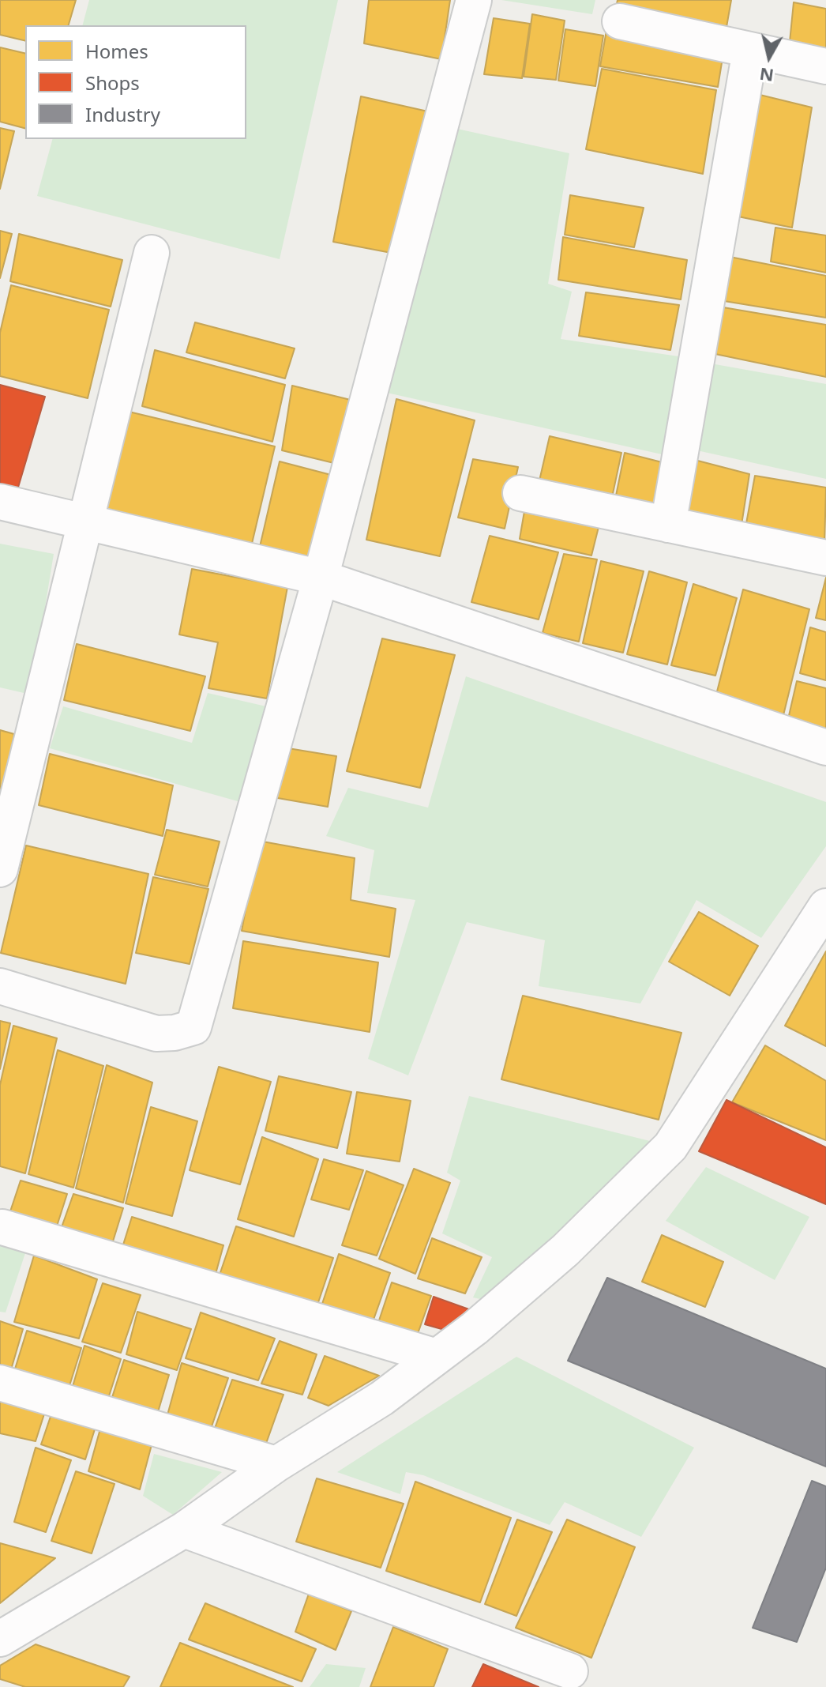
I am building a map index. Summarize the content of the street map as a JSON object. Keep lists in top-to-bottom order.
{
  "legend": ["Homes", "Shops", "Industry"],
  "north": "bottom"
}
